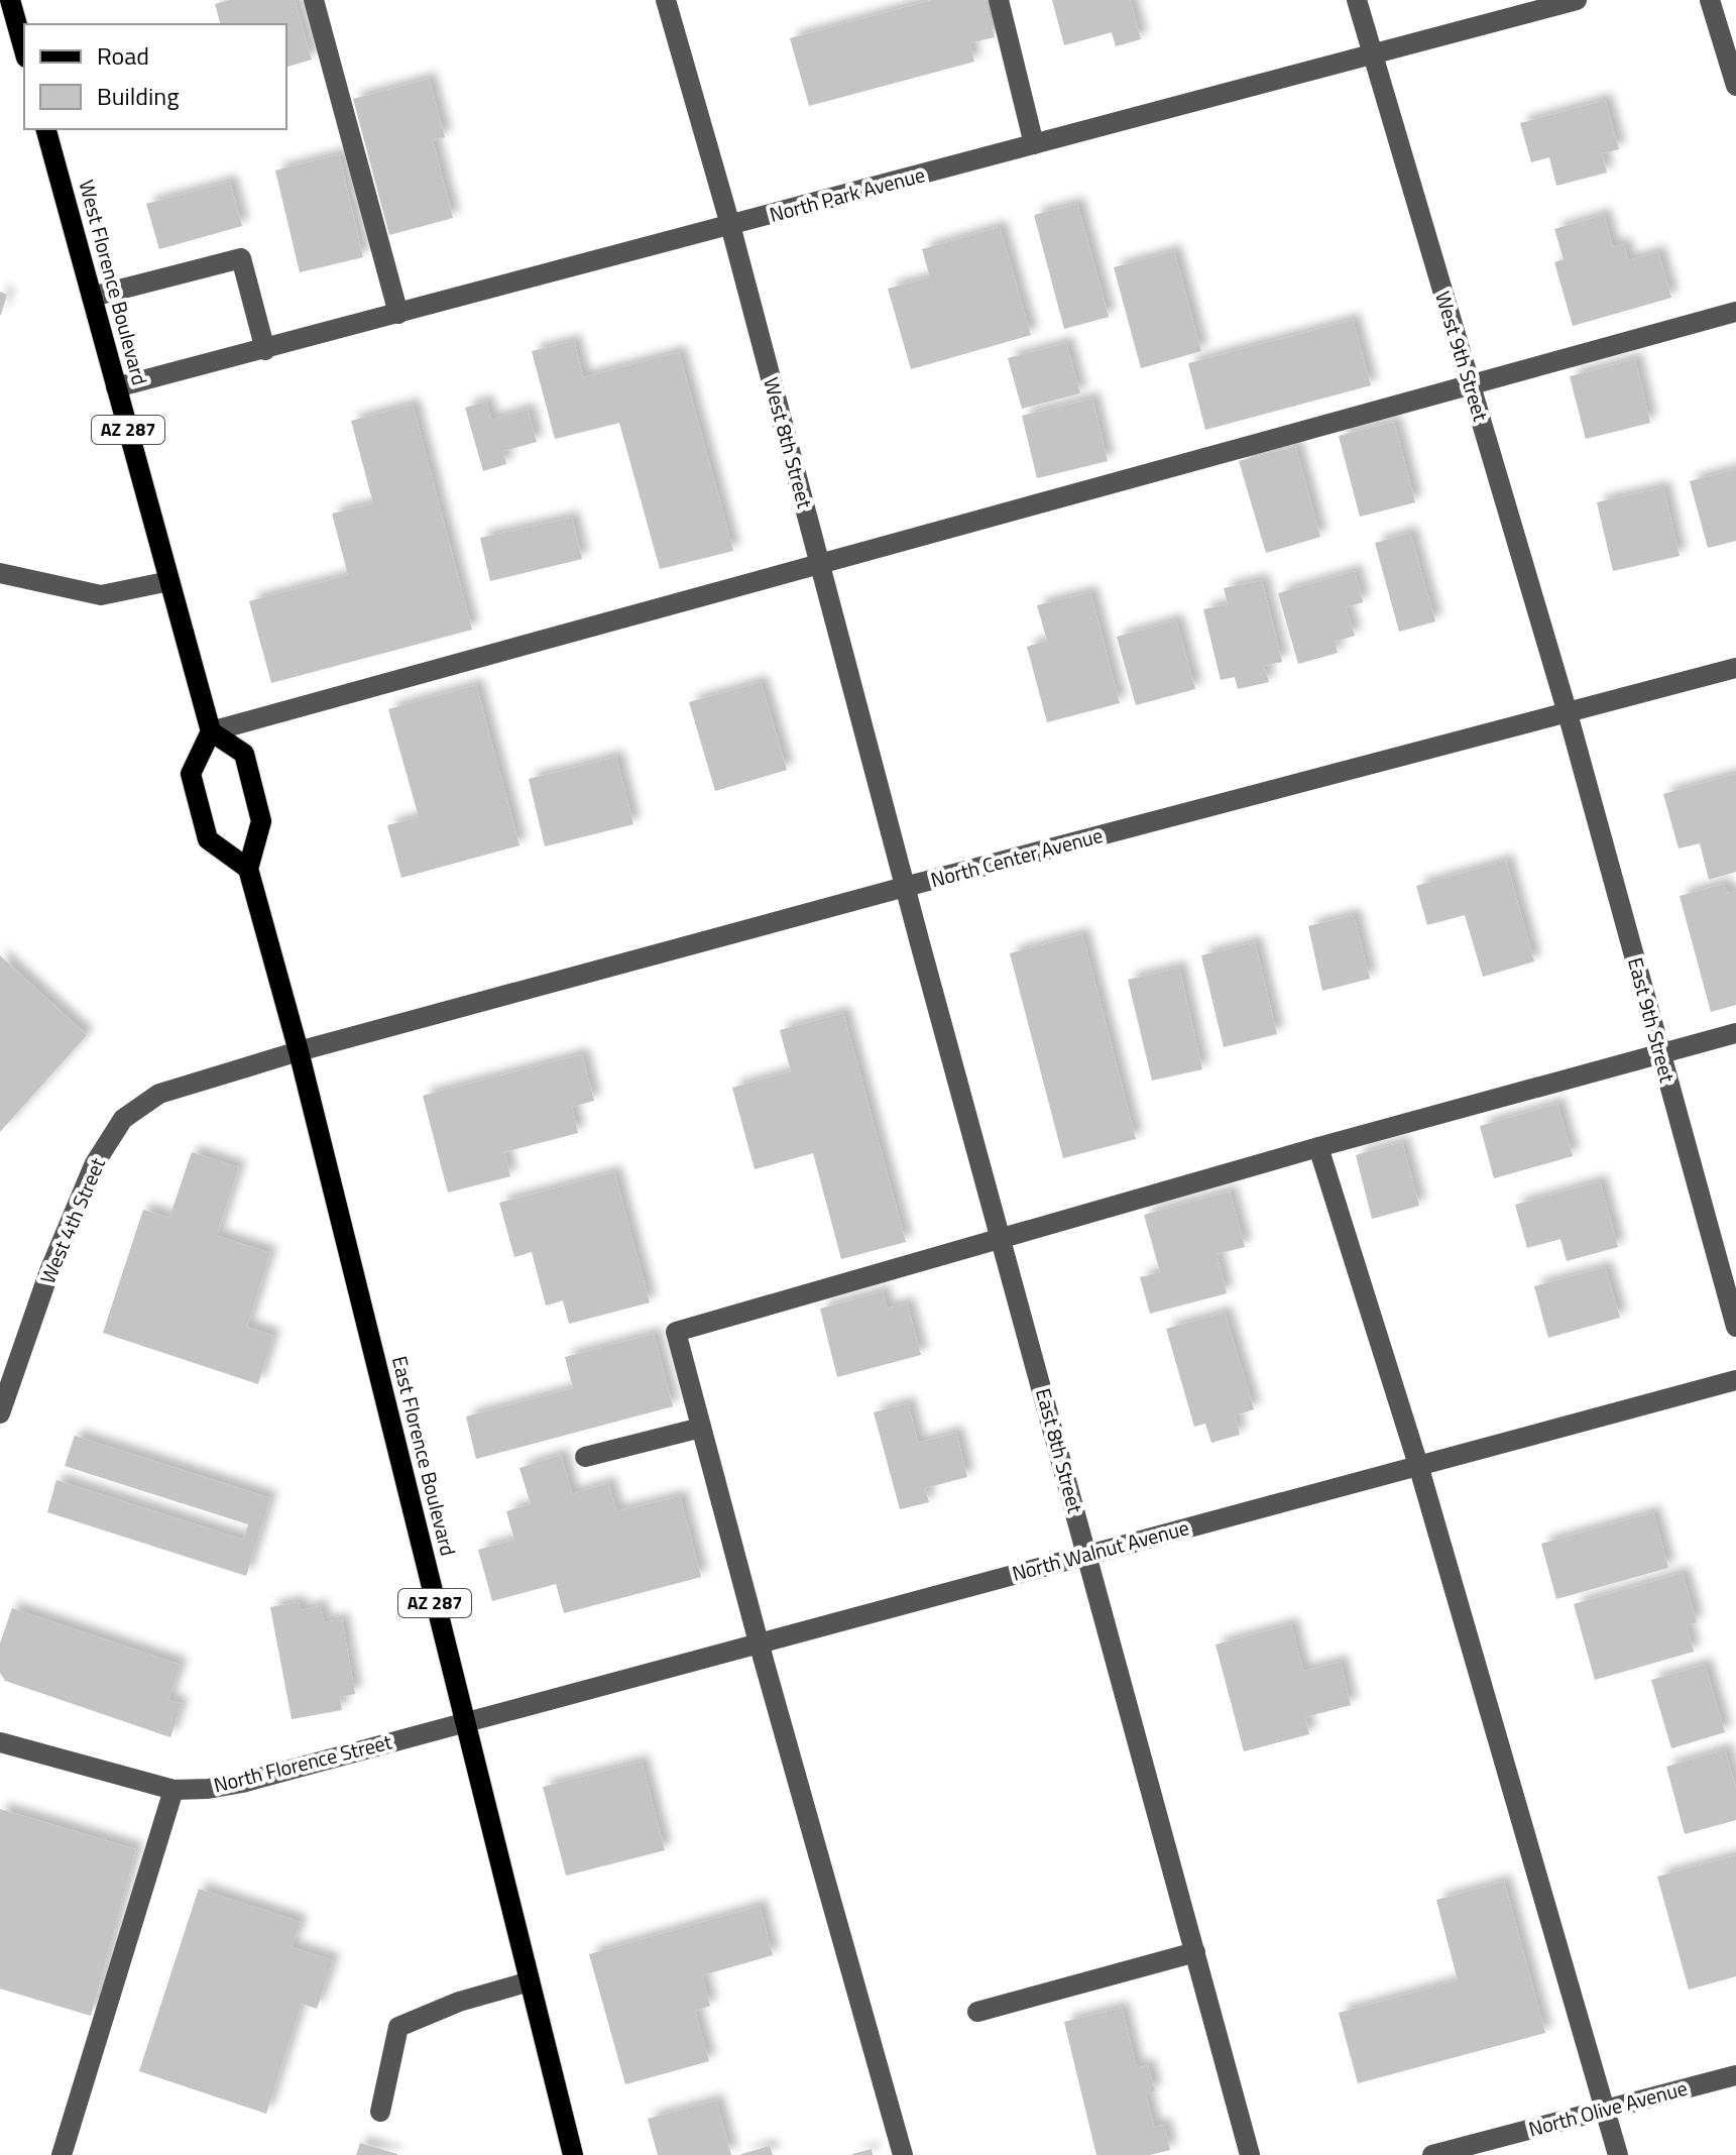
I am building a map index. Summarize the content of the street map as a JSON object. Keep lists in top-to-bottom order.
{
  "streets": {
    "main road": ["West Florence Boulevard", "AZ 287", "East Florence Boulevard"],
    "street": [
      "North Park Avenue",
      "West 9th Street",
      "West 8th Street",
      "North Center Avenue",
      "East 9th Street",
      "West 4th Street",
      "East 8th Street",
      "North Walnut Avenue",
      "North Florence Street",
      "North Olive Avenue"
    ]
  },
  "crossings": [
    ["North Park Avenue", "West Florence Boulevard"],
    ["North Park Avenue", "West 9th Street"],
    ["North Park Avenue", "West 8th Street"],
    ["West 9th Street", "North Center Avenue"],
    ["West 9th Street", "East 9th Street"],
    ["AZ 287", "North Center Avenue"],
    ["AZ 287", "West 4th Street"],
    ["AZ 287", "East Florence Boulevard"],
    ["West 8th Street", "North Center Avenue"],
    ["West 8th Street", "East 8th Street"],
    ["North Center Avenue", "East 9th Street"],
    ["North Center Avenue", "West 4th Street"],
    ["North Center Avenue", "East 8th Street"],
    ["North Center Avenue", "East Florence Boulevard"],
    ["West 4th Street", "East Florence Boulevard"],
    ["East 8th Street", "North Walnut Avenue"],
    ["East Florence Boulevard", "North Walnut Avenue"],
    ["East Florence Boulevard", "North Florence Street"],
    ["North Walnut Avenue", "North Florence Street"]
  ],
  "legend": ["Road", "Building"]
}
